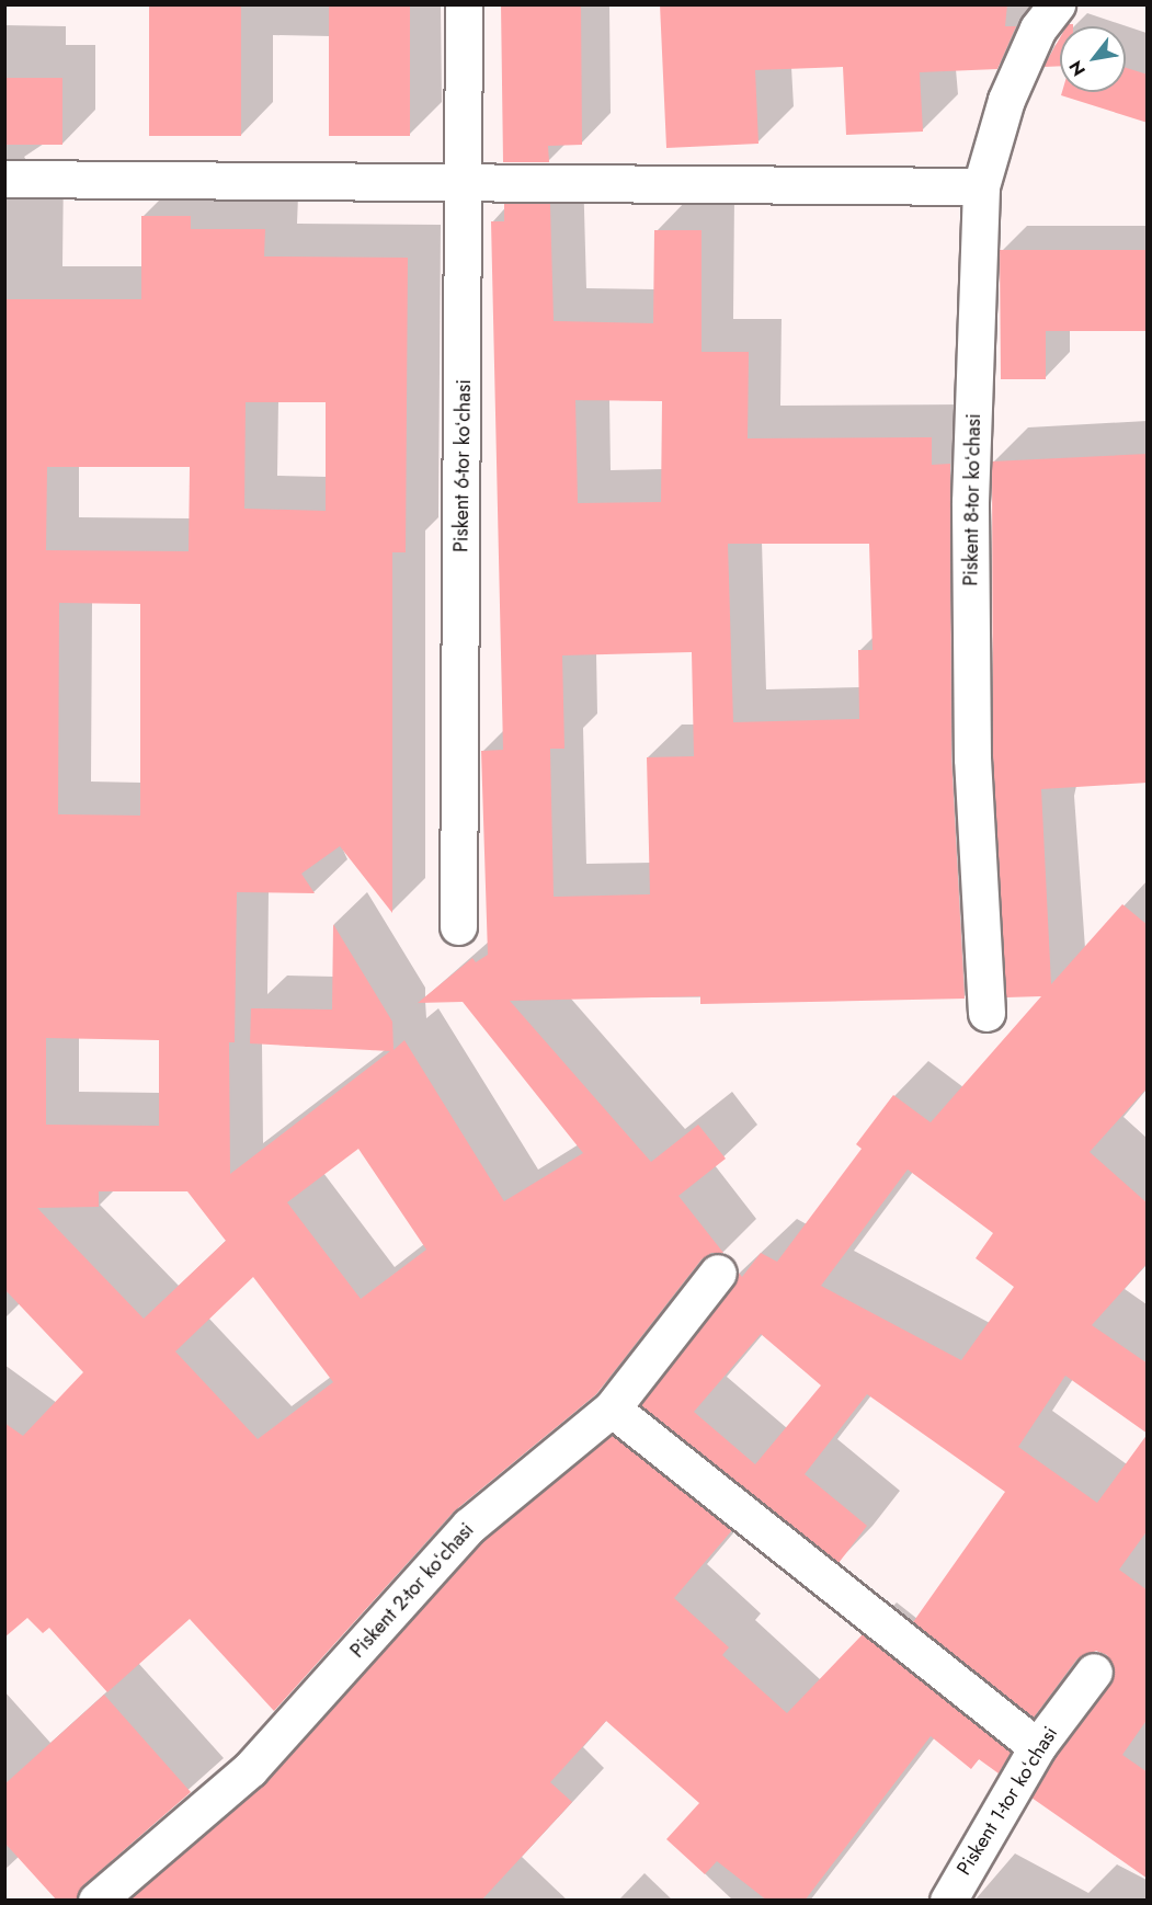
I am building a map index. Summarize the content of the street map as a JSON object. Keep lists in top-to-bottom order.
{
  "streets": {
    "street": [
      "Piskent 6-tor koʻchasi",
      "Piskent 8-tor koʻchasi",
      "Piskent 2-tor koʻchasi",
      "Piskent 1-tor koʻchasi"
    ]
  },
  "north": "bottom left"
}
